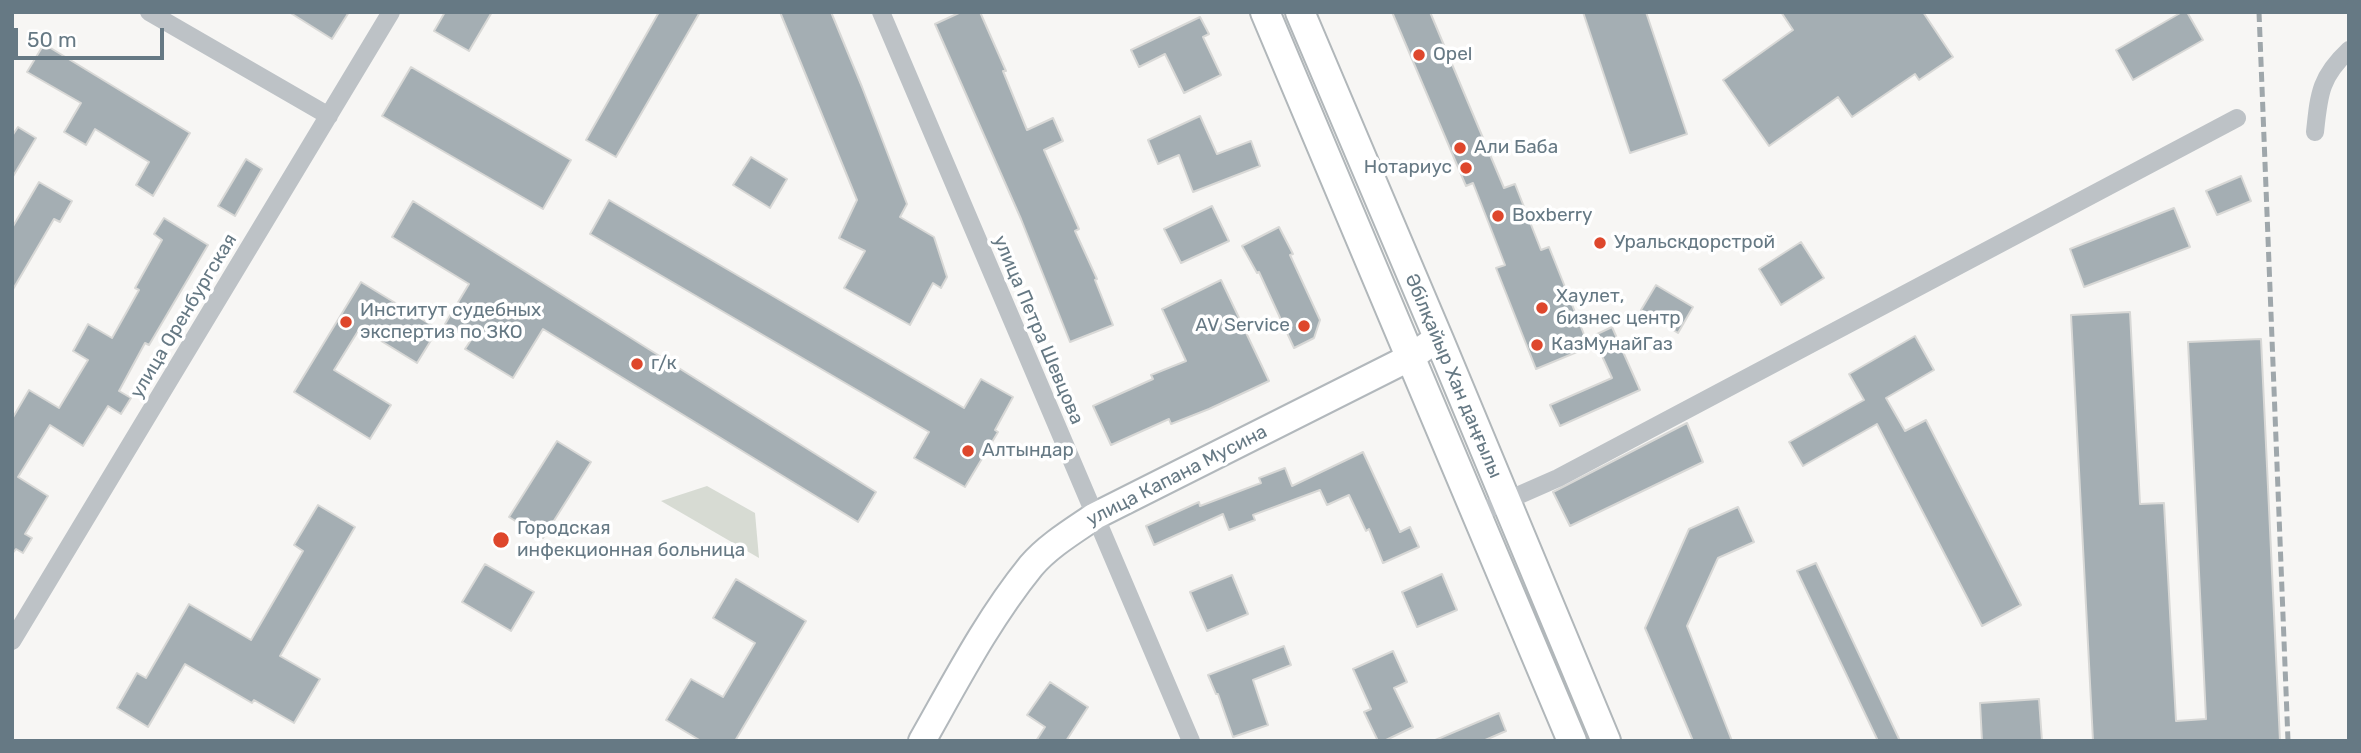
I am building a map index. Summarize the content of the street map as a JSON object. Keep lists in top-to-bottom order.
{
  "streets": {
    "main road": ["Әбілқайыр Хан даңғылы"],
    "street": ["улица Оренбургская", "улица Петра Шевцова", "улица Капана Мусина"]
  },
  "crossings": [
    ["улица Петра Шевцова", "улица Капана Мусина"],
    ["Әбілқайыр Хан даңғылы", "улица Капана Мусина"]
  ],
  "places": [
    "Opel",
    "Али Баба",
    "Нотариус",
    "Boxberry",
    "Уральскдорстрой",
    "Хаулет, бизнес центр",
    "Институт судебных экспертиз по ЗКО",
    "AV Service",
    "КазМунайГаз",
    "г/к",
    "Алтындар",
    "Городская инфекционная больница"
  ],
  "scale_bar": "50 m"
}
